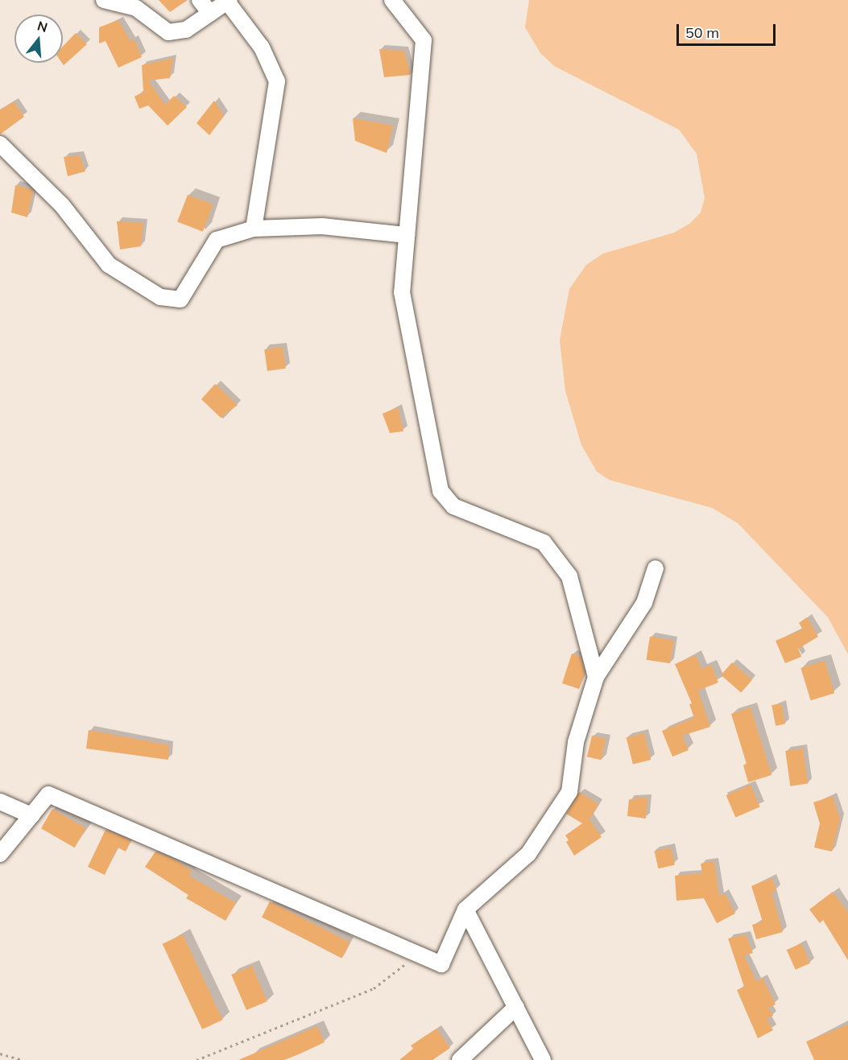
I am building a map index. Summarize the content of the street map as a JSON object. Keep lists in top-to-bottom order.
{
  "scale_bar": "50 m",
  "north": "top"
}
